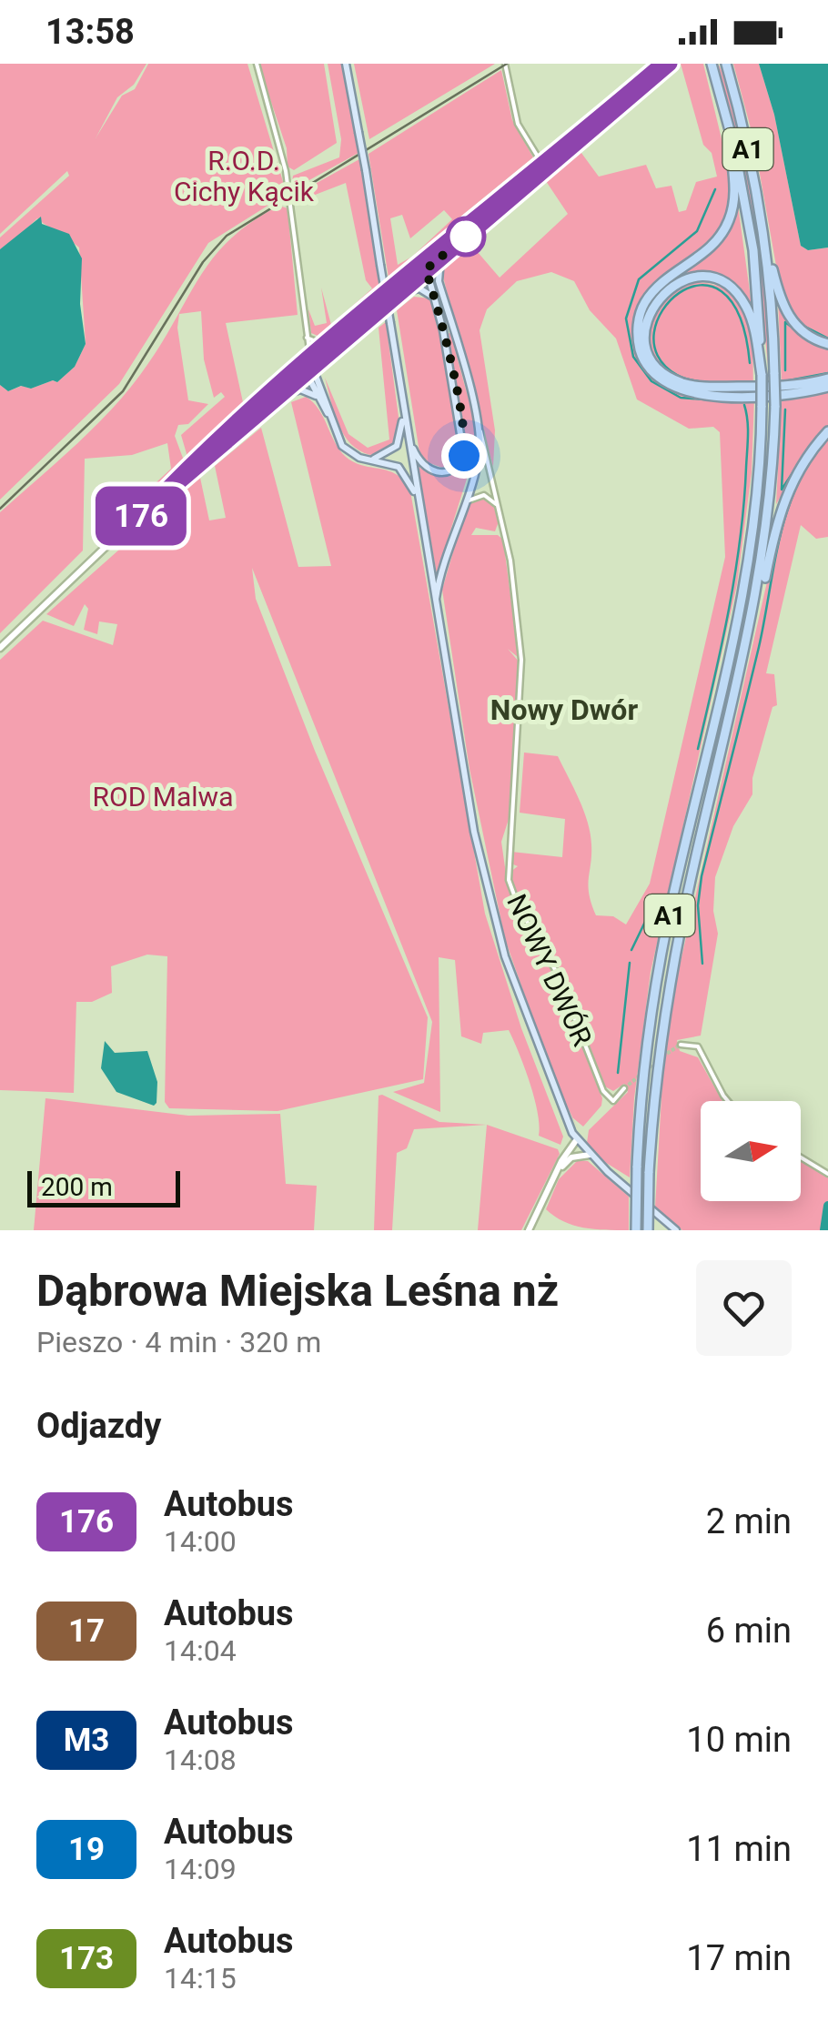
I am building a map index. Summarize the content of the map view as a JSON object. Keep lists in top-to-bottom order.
{
  "streets": {
    "highway": ["A1"],
    "street": ["NOWY DWÓR"]
  },
  "districts": ["Nowy Dwór"],
  "parks": ["R.O.D. Cichy Kącik", "ROD Malwa"],
  "lines": ["bus line 176"],
  "scale_bar": "200 m",
  "north": "right",
  "page": {
    "status": "13:58",
    "on_map": "176",
    "scale": "200 m",
    "heading": [
      ["Dąbrowa Miejska Leśna nż", "Pieszo · 4 min · 320 m"],
      "Odjazdy"
    ],
    "list": [
      {
        "mark": "176",
        "name": "Autobus",
        "note": "14:00",
        "value": "2 min"
      },
      {
        "mark": "17",
        "name": "Autobus",
        "note": "14:04",
        "value": "6 min"
      },
      {
        "mark": "M3",
        "name": "Autobus",
        "note": "14:08",
        "value": "10 min"
      },
      {
        "mark": "19",
        "name": "Autobus",
        "note": "14:09",
        "value": "11 min"
      },
      {
        "mark": "173",
        "name": "Autobus",
        "note": "14:15",
        "value": "17 min"
      }
    ]
  }
}
